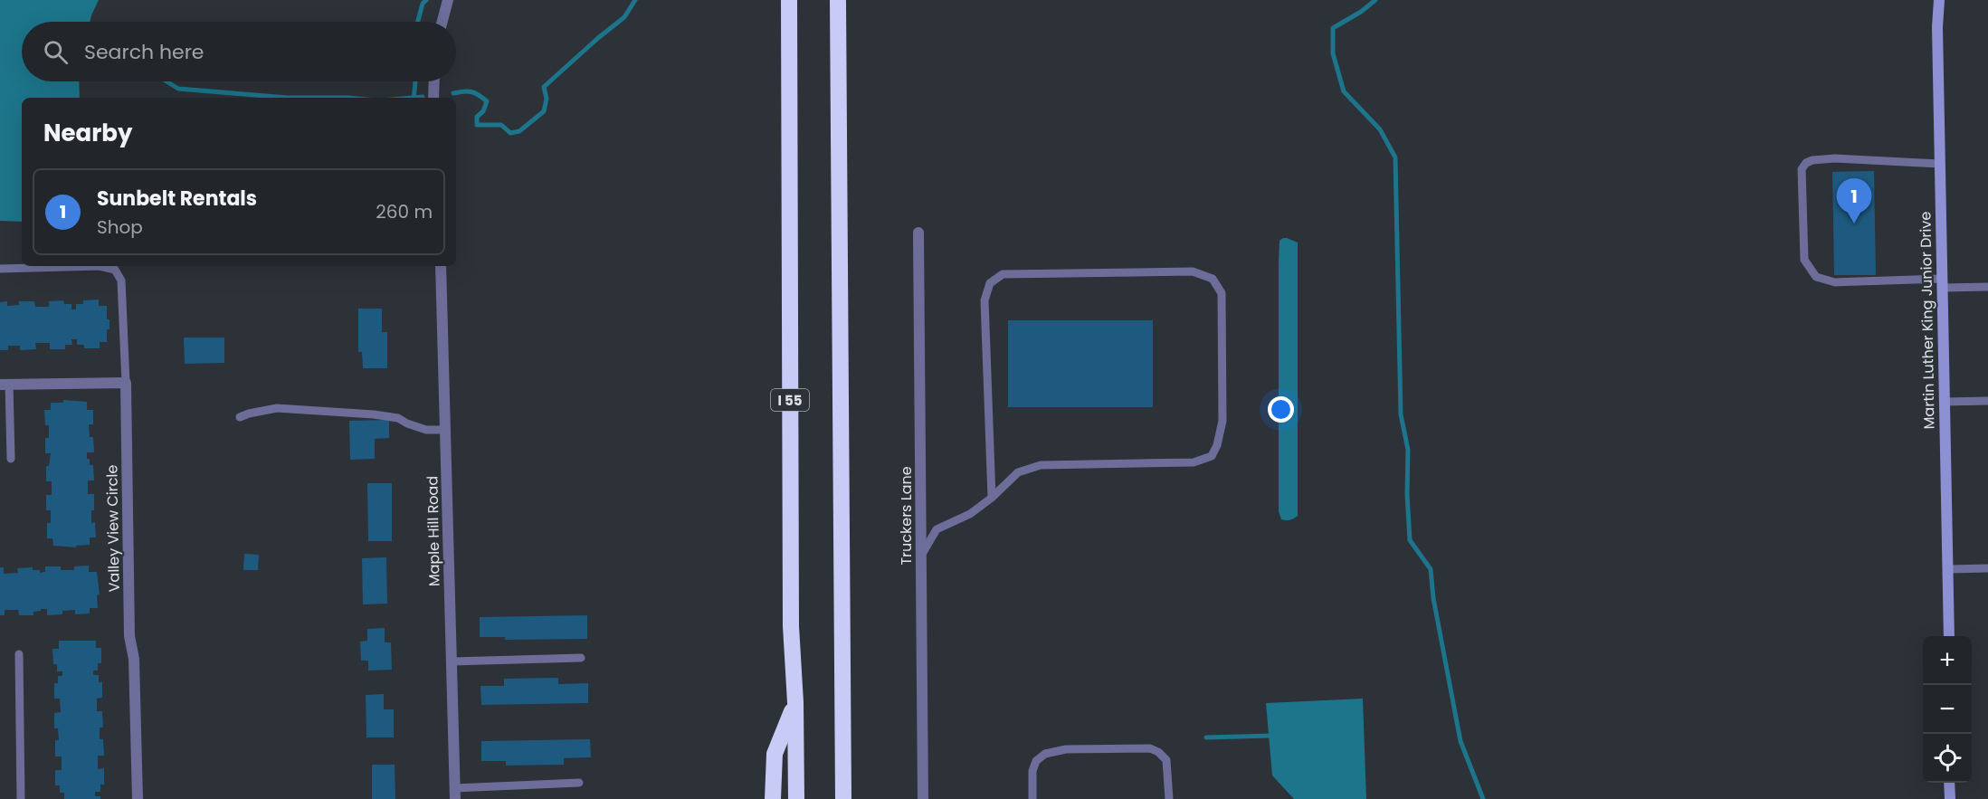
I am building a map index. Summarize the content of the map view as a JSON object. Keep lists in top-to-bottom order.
{
  "streets": {
    "highway": ["I 55"],
    "main road": ["Martin Luther King Junior Drive"],
    "street": ["Truckers Lane", "Valley View Circle", "Maple Hill Road"]
  },
  "page": {
    "search": "Search here",
    "heading": "Nearby",
    "list": [
      {
        "mark": "1",
        "name": "Sunbelt Rentals",
        "note": "Shop",
        "value": "260 m"
      }
    ],
    "pins": "1",
    "map_buttons": ["+", "−"]
  }
}
